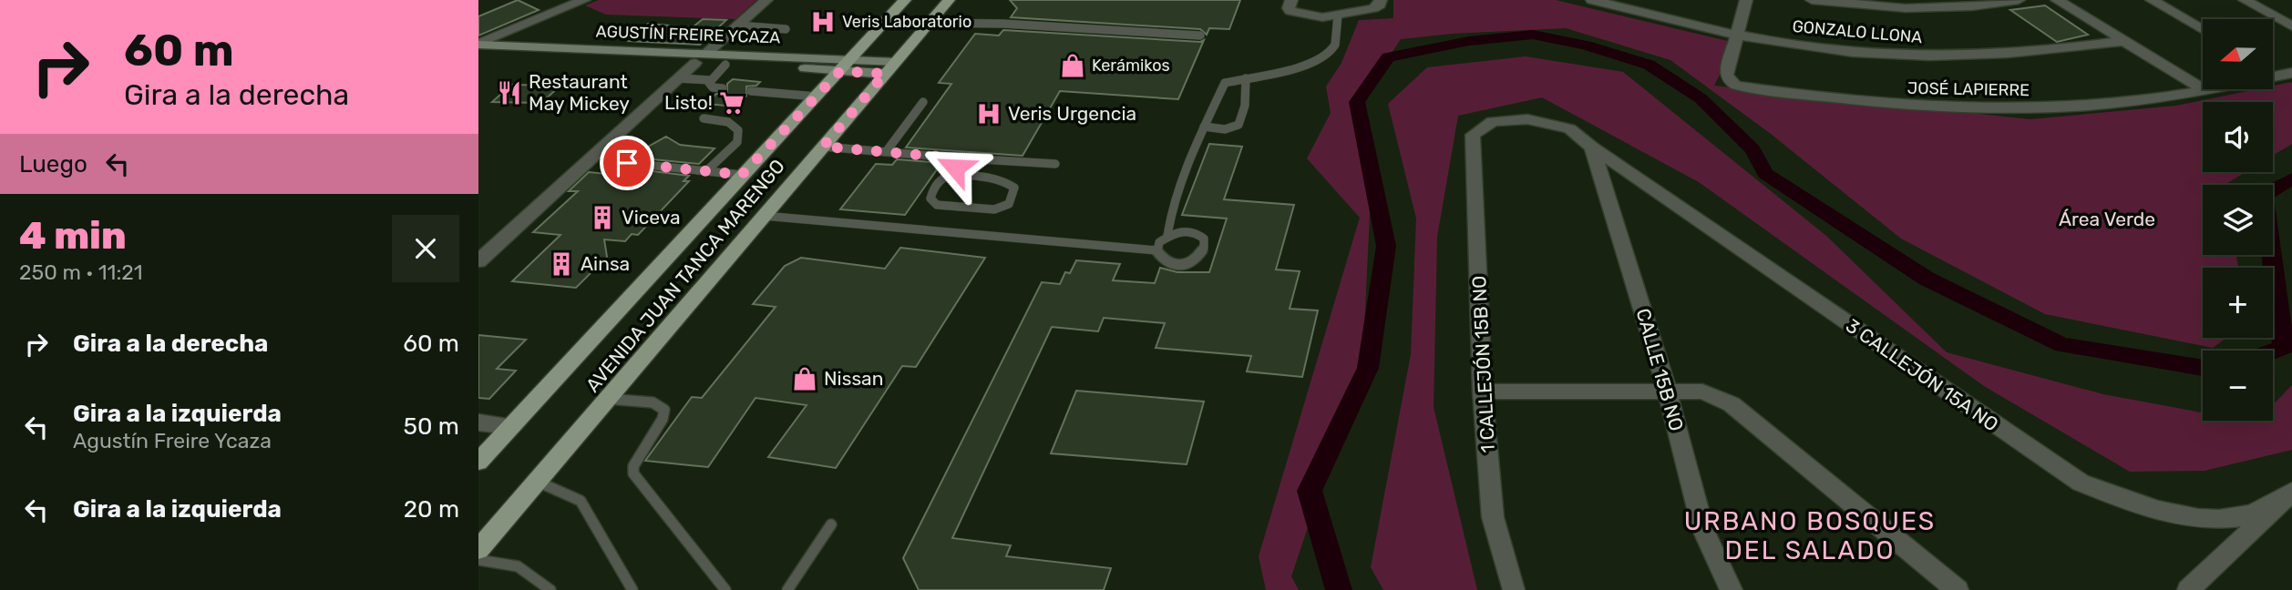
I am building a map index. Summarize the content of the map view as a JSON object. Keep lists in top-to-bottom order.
{
  "streets": {
    "main road": ["AGUSTÍN FREIRE YCAZA", "AVENIDA JUAN TANCA MARENGO"],
    "street": [
      "GONZALO LLONA",
      "JOSÉ LAPIERRE",
      "1 CALLEJÓN 15B NO",
      "CALLE 15B NO",
      "3 CALLEJÓN 15A NO"
    ]
  },
  "crossings": [
    ["GONZALO LLONA", "JOSÉ LAPIERRE"],
    ["AGUSTÍN FREIRE YCAZA", "AVENIDA JUAN TANCA MARENGO"],
    ["1 CALLEJÓN 15B NO", "3 CALLEJÓN 15A NO"],
    ["CALLE 15B NO", "3 CALLEJÓN 15A NO"]
  ],
  "districts": ["URBANO BOSQUES DEL SALADO"],
  "parks": ["Área Verde"],
  "places": {
    "hospital": ["Veris Laboratorio", "Veris Urgencia"],
    "shop": ["Kerámikos", "Nissan"],
    "restaurant": ["Restaurant May Mickey"],
    "supermarket": ["Listo!"],
    "building": ["Viceva", "Ainsa"]
  },
  "north": "left",
  "page": {
    "turn": ["60 m", "Gira a la derecha"],
    "map_buttons": ["+", "−"],
    "then": "Luego",
    "heading": ["4 min", "250 m · 11:21"],
    "list": [
      {
        "name": "Gira a la derecha",
        "value": "60 m"
      },
      {
        "name": "Gira a la izquierda",
        "note": "Agustín Freire Ycaza",
        "value": "50 m"
      },
      {
        "name": "Gira a la izquierda",
        "value": "20 m"
      }
    ]
  }
}
